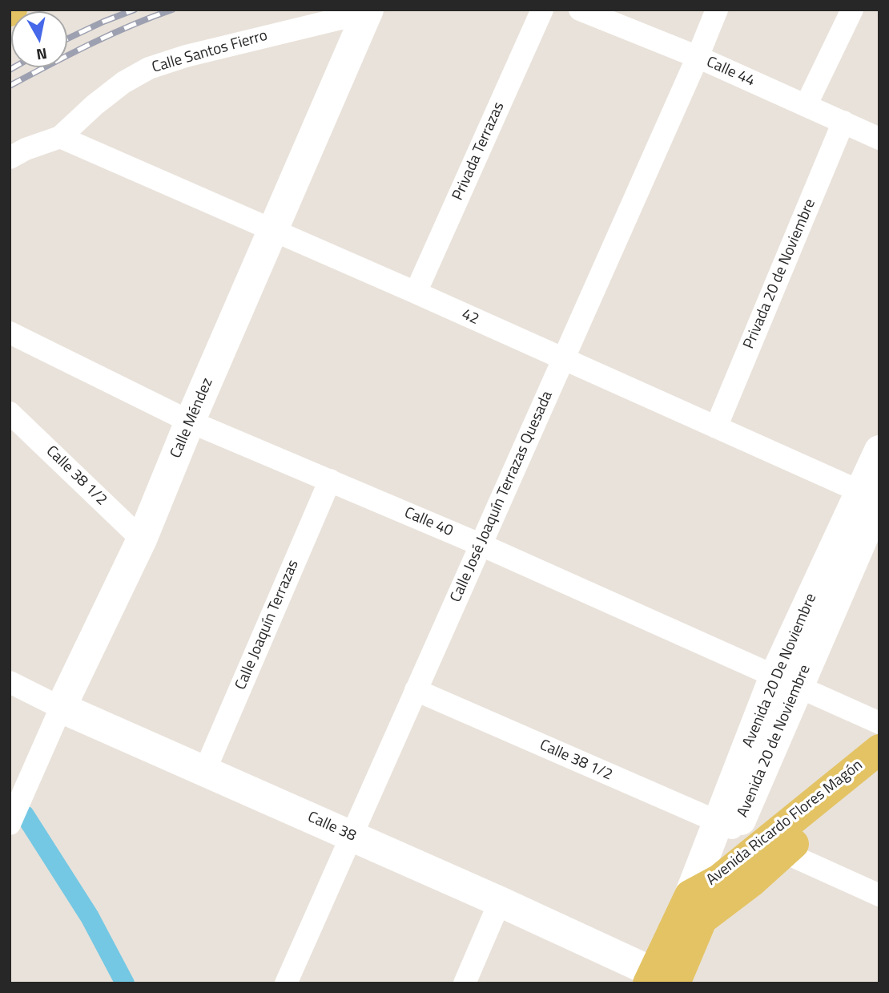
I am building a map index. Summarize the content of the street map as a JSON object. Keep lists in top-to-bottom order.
{
  "streets": {
    "main road": ["Avenida Ricardo Flores Magón"],
    "street": [
      "Calle Santos Fierro",
      "Calle 44",
      "Privada Terrazas",
      "Privada 20 de Noviembre",
      "42",
      "Calle Méndez",
      "Calle 38 1/2",
      "Calle José Joaquín Terrazas Quesada",
      "Calle 40",
      "Calle Joaquín Terrazas",
      "Avenida 20 De Noviembre",
      "Avenida 20 de Noviembre",
      "Calle 38"
    ]
  },
  "crossings": [
    ["Calle Santos Fierro", "42"],
    ["Calle Santos Fierro", "Calle Méndez"],
    ["Calle 44", "Privada 20 de Noviembre"],
    ["Calle 44", "Calle José Joaquín Terrazas Quesada"],
    ["Privada Terrazas", "42"],
    ["Privada 20 de Noviembre", "42"],
    ["42", "Calle Méndez"],
    ["42", "Calle José Joaquín Terrazas Quesada"],
    ["42", "Avenida 20 De Noviembre"],
    ["Calle Méndez", "Calle 38 1/2"],
    ["Calle Méndez", "Calle 40"],
    ["Calle Méndez", "Calle 38"],
    ["Calle 38 1/2", "Calle José Joaquín Terrazas Quesada"],
    ["Calle 38 1/2", "Avenida 20 De Noviembre"],
    ["Calle 38 1/2", "Avenida 20 de Noviembre"],
    ["Calle José Joaquín Terrazas Quesada", "Calle 40"],
    ["Calle José Joaquín Terrazas Quesada", "Calle 38"],
    ["Calle 40", "Calle Joaquín Terrazas"],
    ["Calle 40", "Avenida 20 De Noviembre"],
    ["Calle Joaquín Terrazas", "Calle 38"],
    ["Avenida 20 De Noviembre", "Avenida 20 de Noviembre"],
    ["Avenida 20 De Noviembre", "Avenida Ricardo Flores Magón"],
    ["Avenida 20 de Noviembre", "Avenida Ricardo Flores Magón"]
  ],
  "north": "bottom"
}
